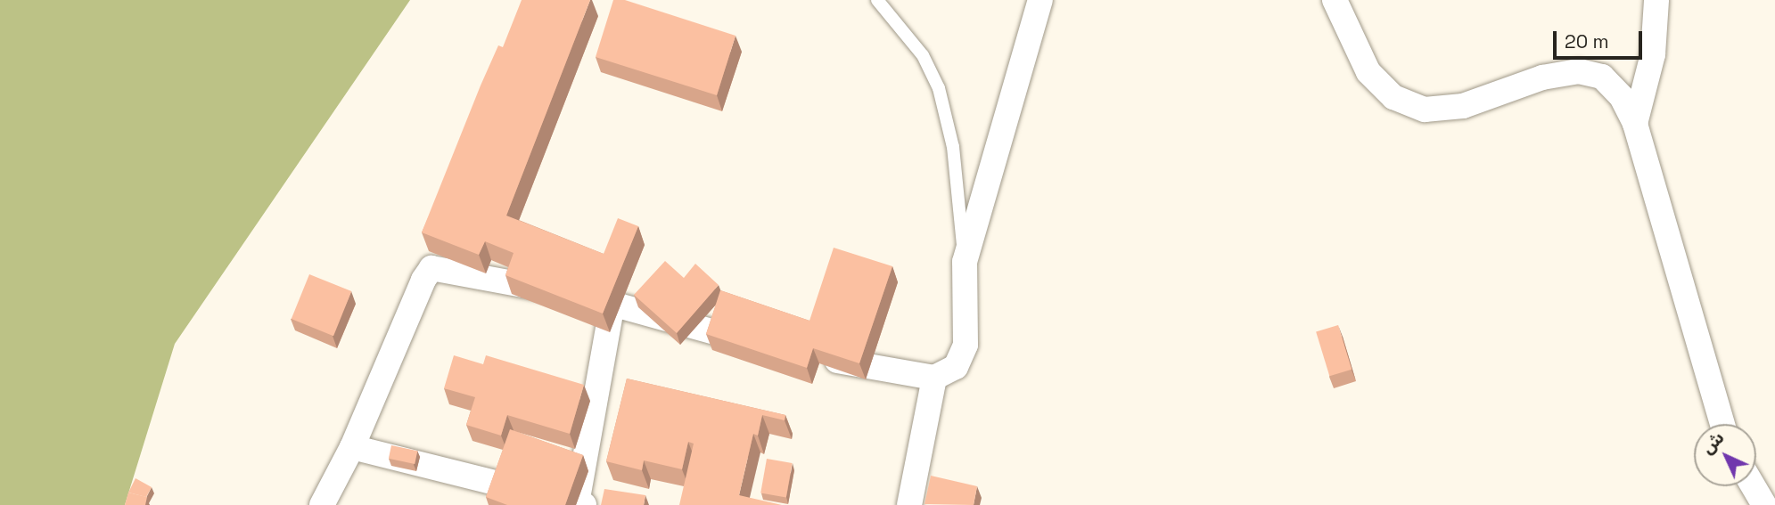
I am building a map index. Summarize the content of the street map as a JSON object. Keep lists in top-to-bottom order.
{
  "scale_bar": "20 m",
  "north": "top left"
}
